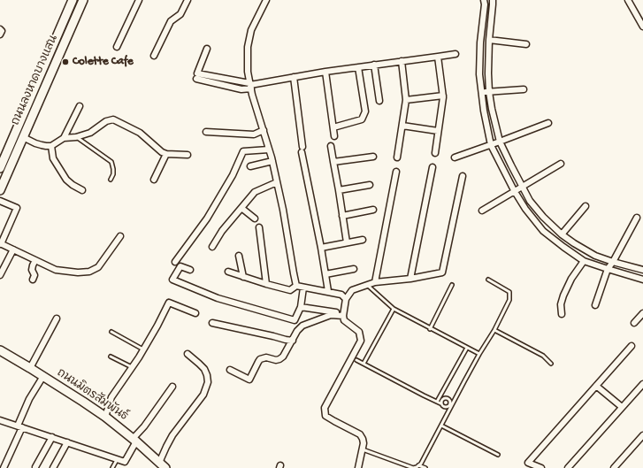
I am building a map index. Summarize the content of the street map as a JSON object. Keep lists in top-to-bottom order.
{
  "streets": {
    "main road": ["ถนนลงหาดบางแสน", "ถนนมิตรสัมพันธ์"]
  },
  "places": ["Colette Cafe"]
}
